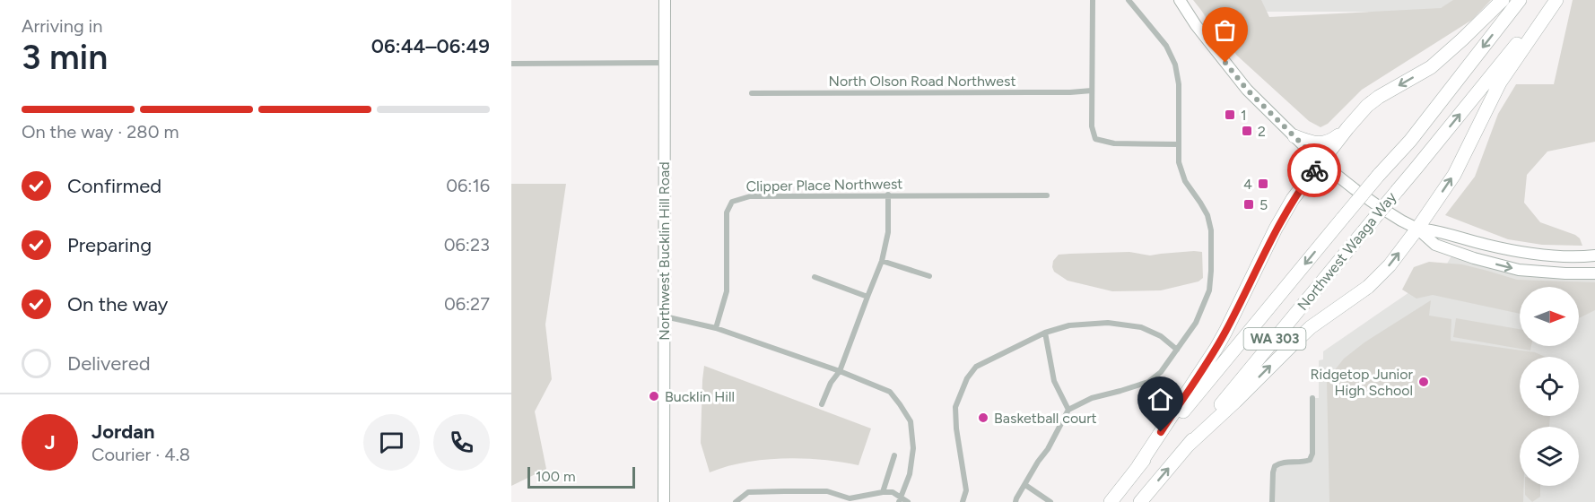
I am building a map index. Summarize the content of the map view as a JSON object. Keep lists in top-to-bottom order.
{
  "streets": {
    "highway": ["Northwest Waaga Way", "WA 303"],
    "main road": ["Northwest Bucklin Hill Road"],
    "street": ["North Olson Road Northwest", "Clipper Place Northwest"]
  },
  "places": {
    "transit": [
      "1",
      "2",
      "4",
      "5"
    ],
    "other": ["Ridgetop Junior High School", "Bucklin Hill", "Basketball court"]
  },
  "scale_bar": "100 m",
  "north": "right",
  "page": {
    "heading": ["3 min", "Arriving in", "06:44–06:49"],
    "panel": ["Jordan", "Courier · 4.8"],
    "bar": "On the way · 280 m",
    "list": [
      ["Confirmed", "06:16"],
      ["Preparing", "06:23"],
      ["On the way", "06:27"],
      "Delivered"
    ],
    "round": "J",
    "scale": "100 m"
  }
}
